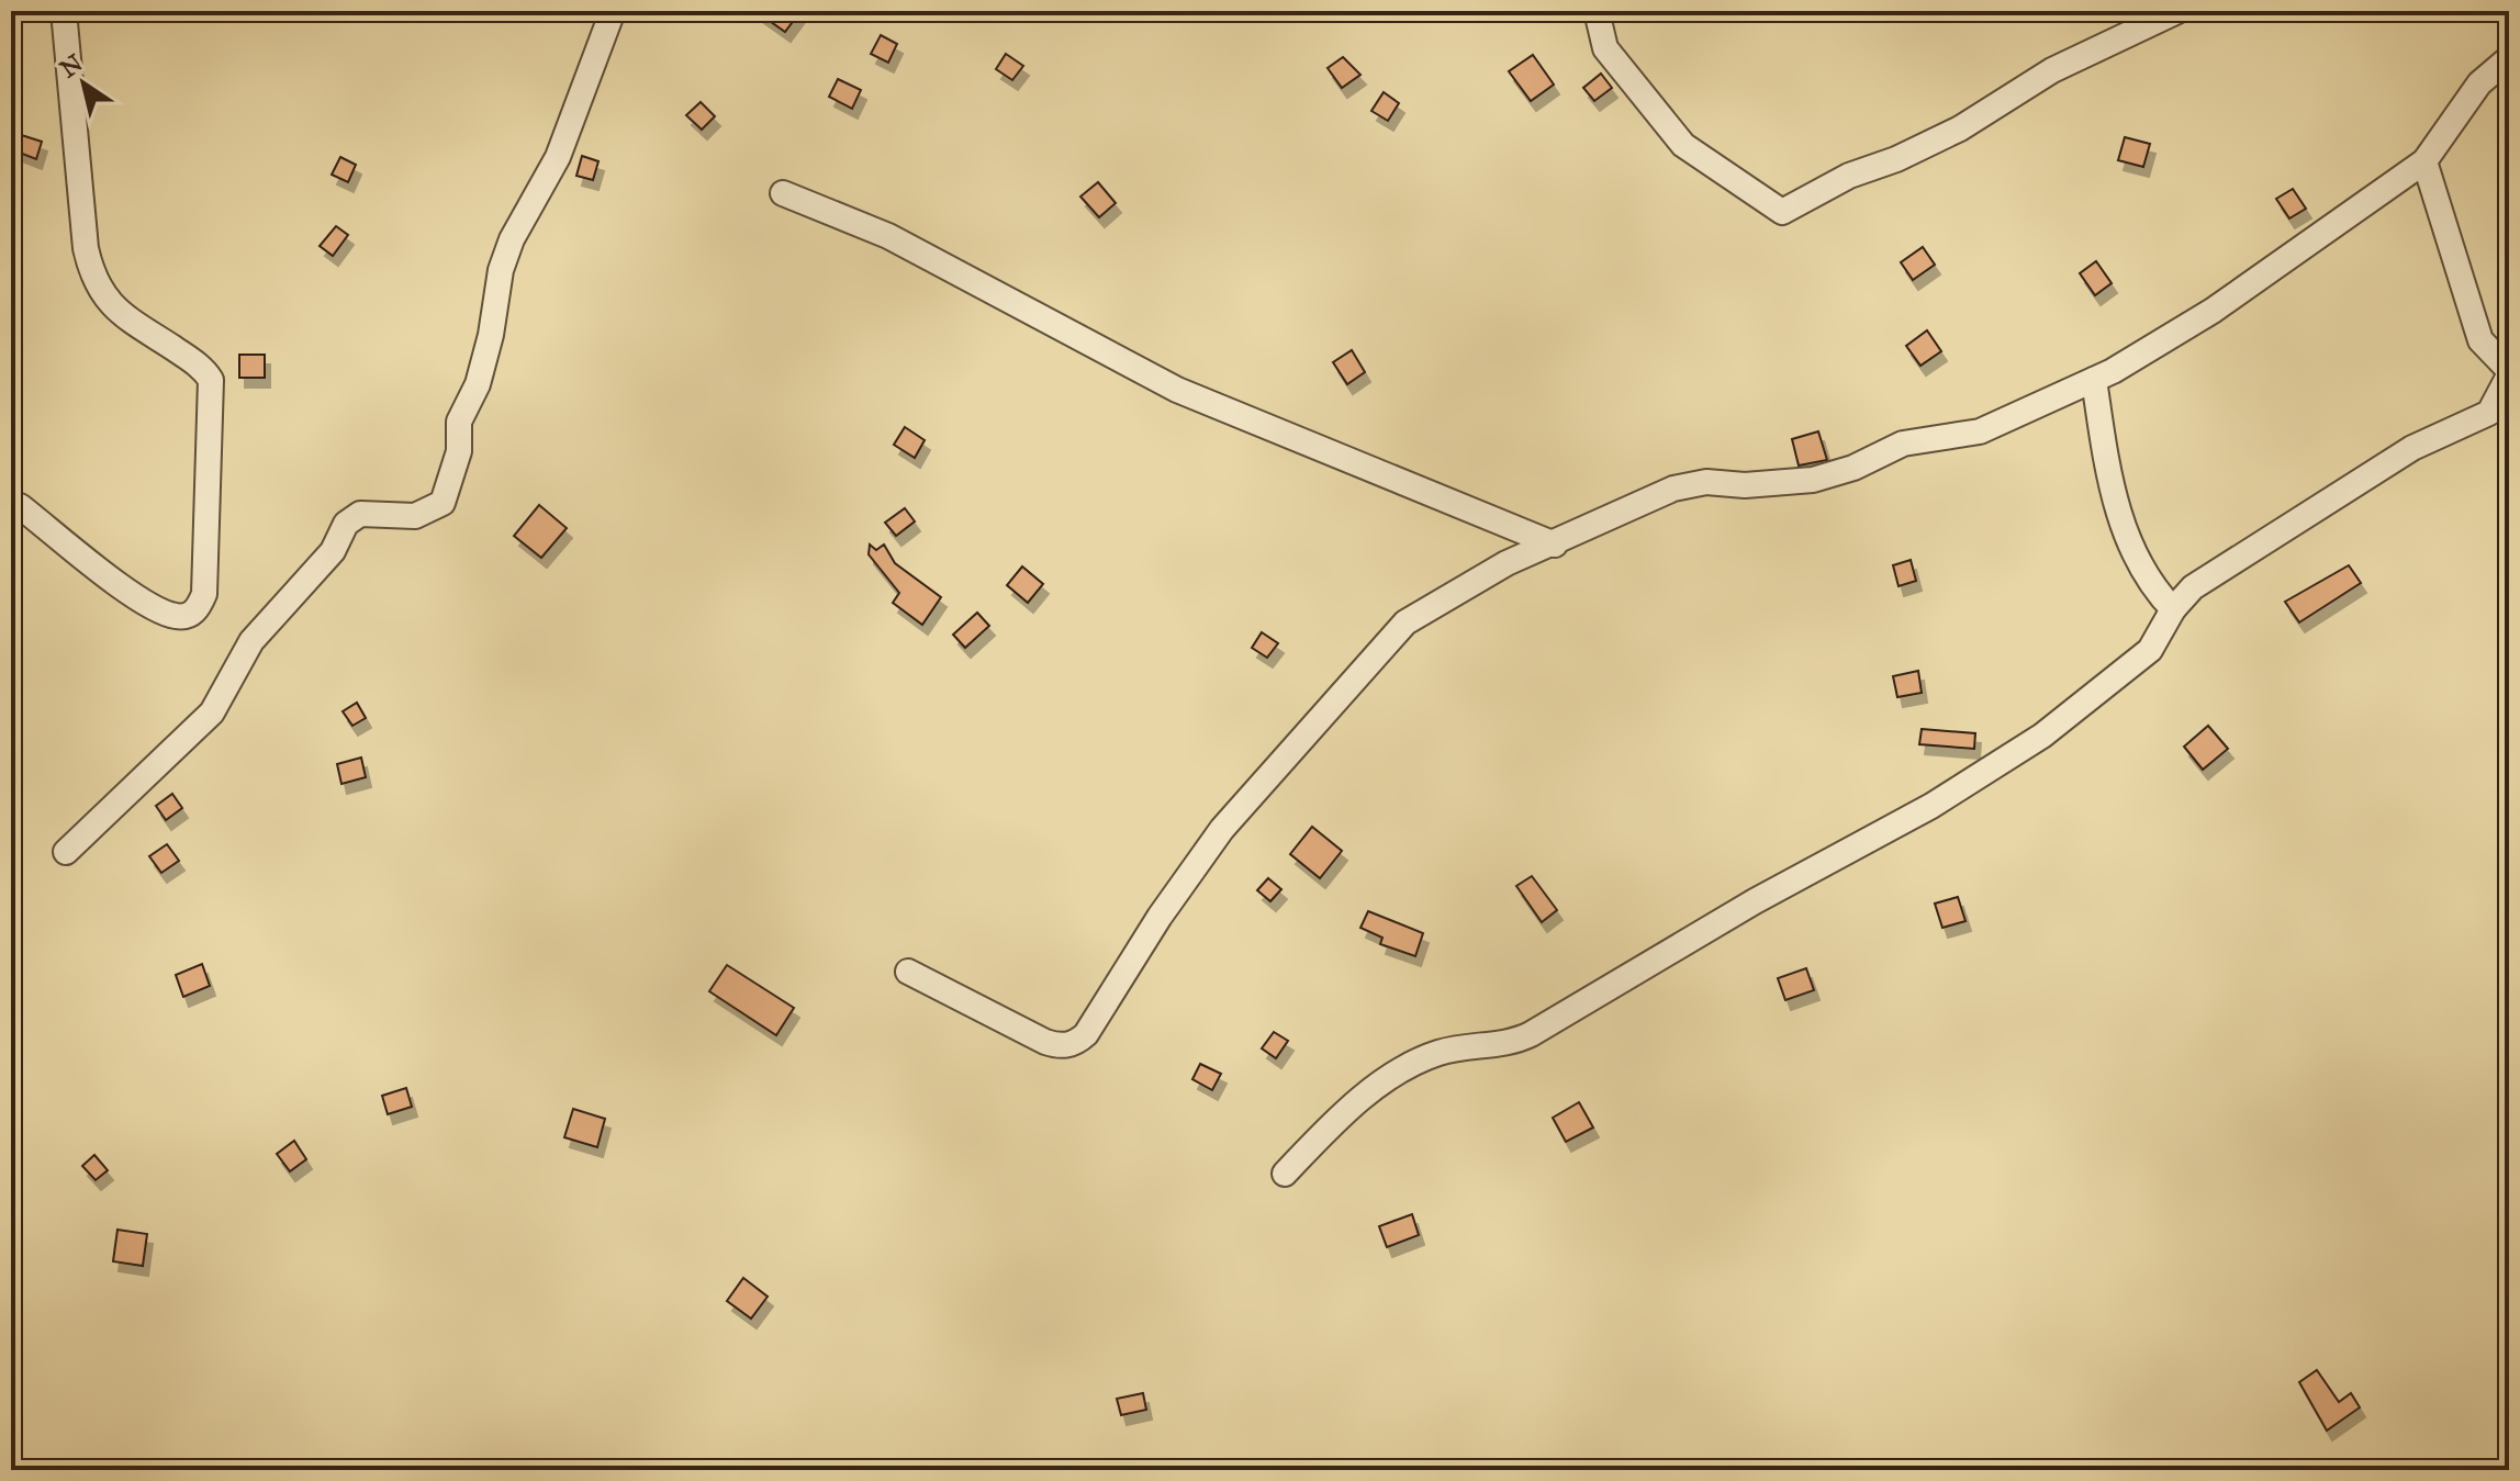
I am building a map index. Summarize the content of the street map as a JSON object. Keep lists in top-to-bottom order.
{
  "north": "top left"
}
